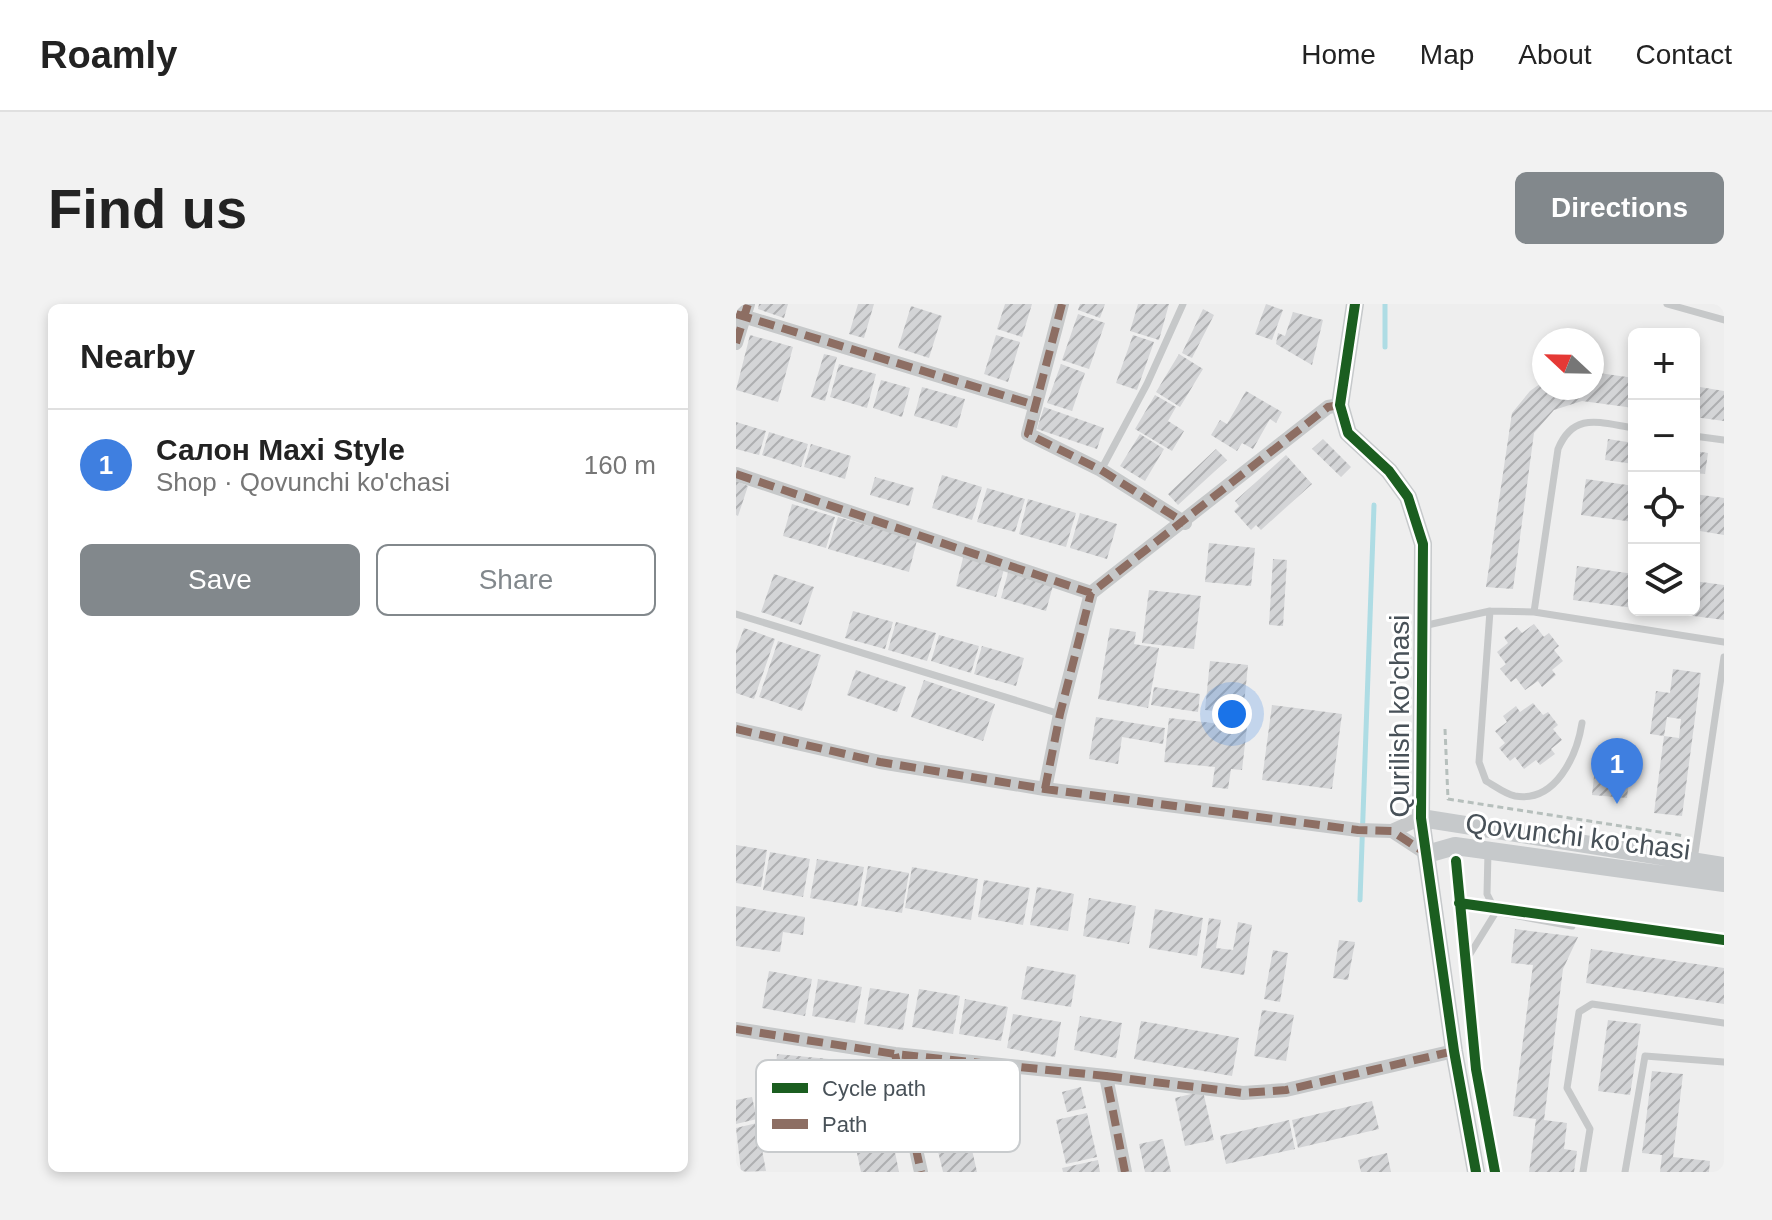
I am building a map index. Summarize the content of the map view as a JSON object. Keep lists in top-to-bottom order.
{
  "streets": {
    "street": ["Qurilish ko'chasi", "Qovunchi ko'chasi"]
  },
  "crossings": [
    ["Qurilish ko'chasi", "Qovunchi ko'chasi"]
  ],
  "legend": ["Cycle path", "Path"],
  "north": "left",
  "page": {
    "header": "Roamly",
    "nav": [
      "Home",
      "Map",
      "About",
      "Contact"
    ],
    "buttons": [
      "Directions",
      ["Save", "Share"]
    ],
    "title": "Find us",
    "heading": "Nearby",
    "map_buttons": ["+", "−"],
    "list": [
      {
        "mark": "1",
        "name": "Салон Maxi Style",
        "note": "Shop · Qovunchi ko'chasi",
        "value": "160 m"
      }
    ],
    "pins": "1"
  }
}
